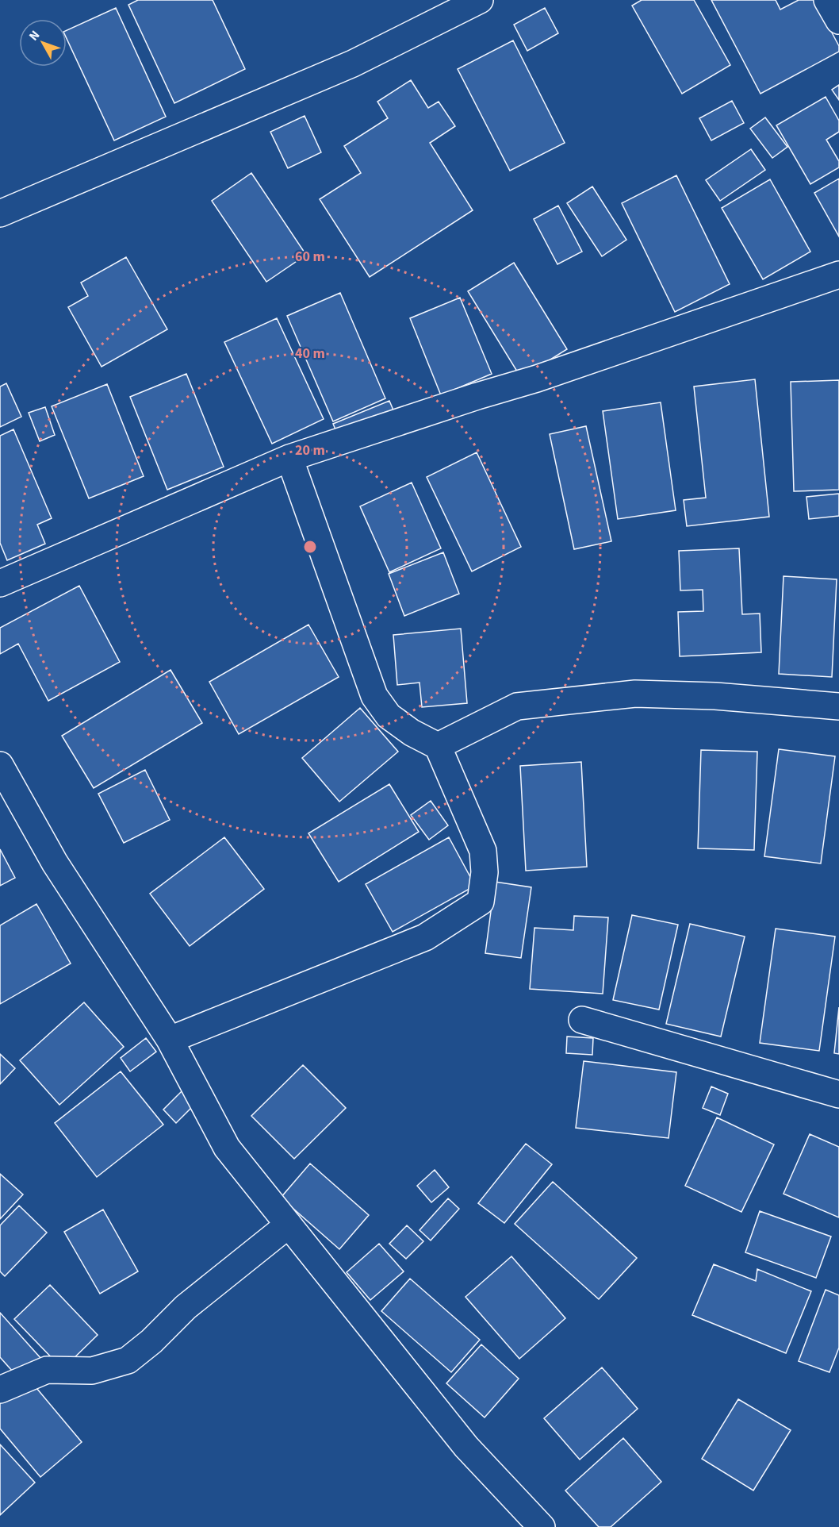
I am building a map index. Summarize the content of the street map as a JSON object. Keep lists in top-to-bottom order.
{
  "north": "top left",
  "rings": ["60 m", "40 m", "20 m"]
}
